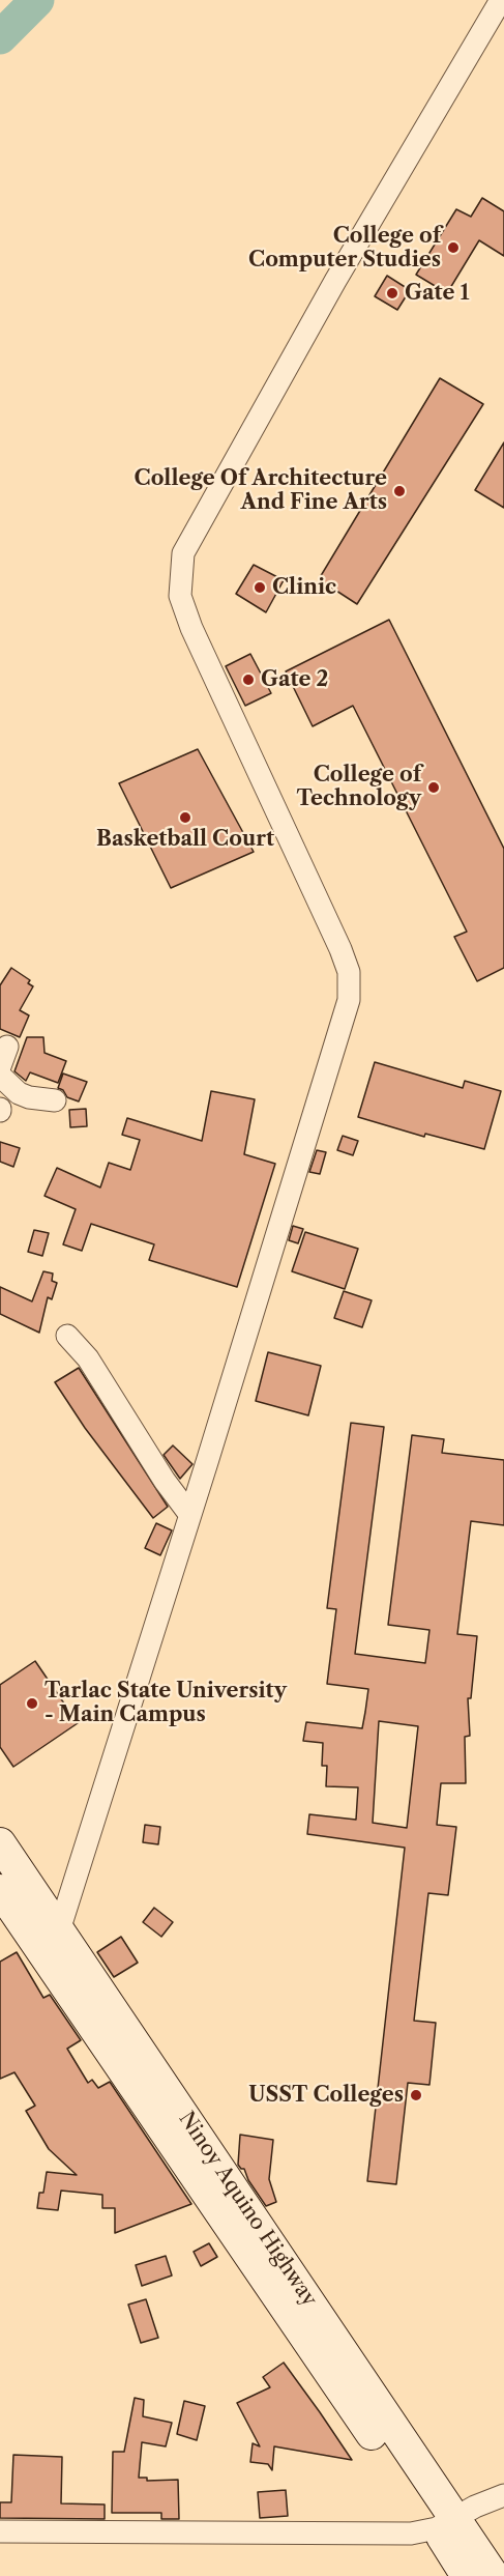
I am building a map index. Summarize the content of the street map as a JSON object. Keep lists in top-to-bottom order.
{
  "streets": {
    "main road": ["Ninoy Aquino Highway"]
  },
  "places": [
    "College of Computer Studies",
    "Gate 1",
    "College Of Architecture And Fine Arts",
    "Clinic",
    "Gate 2",
    "College of Technology",
    "Basketball Court",
    "Tarlac State University - Main Campus",
    "USST Colleges"
  ]
}
